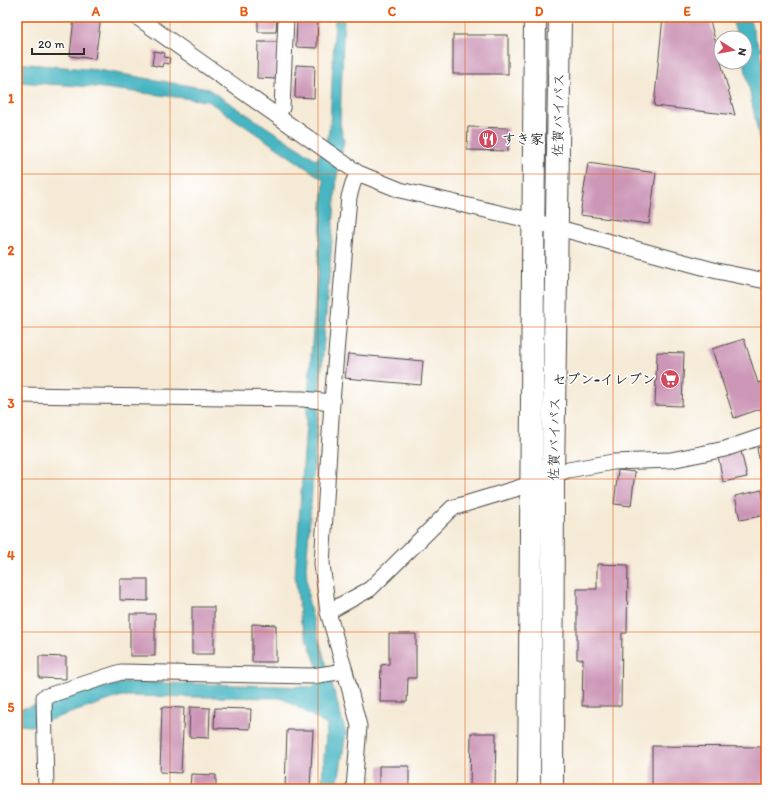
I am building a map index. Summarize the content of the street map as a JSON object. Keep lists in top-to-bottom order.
{
  "streets": {
    "highway": ["佐賀バイパス"]
  },
  "places": {
    "restaurant": ["すき家"],
    "supermarket": ["セブン-イレブン"]
  },
  "scale_bar": "20 m",
  "north": "right",
  "grid": {
    "columns": [
      "A",
      "B",
      "C",
      "D",
      "E"
    ],
    "rows": [
      "1",
      "2",
      "3",
      "4",
      "5"
    ]
  }
}
